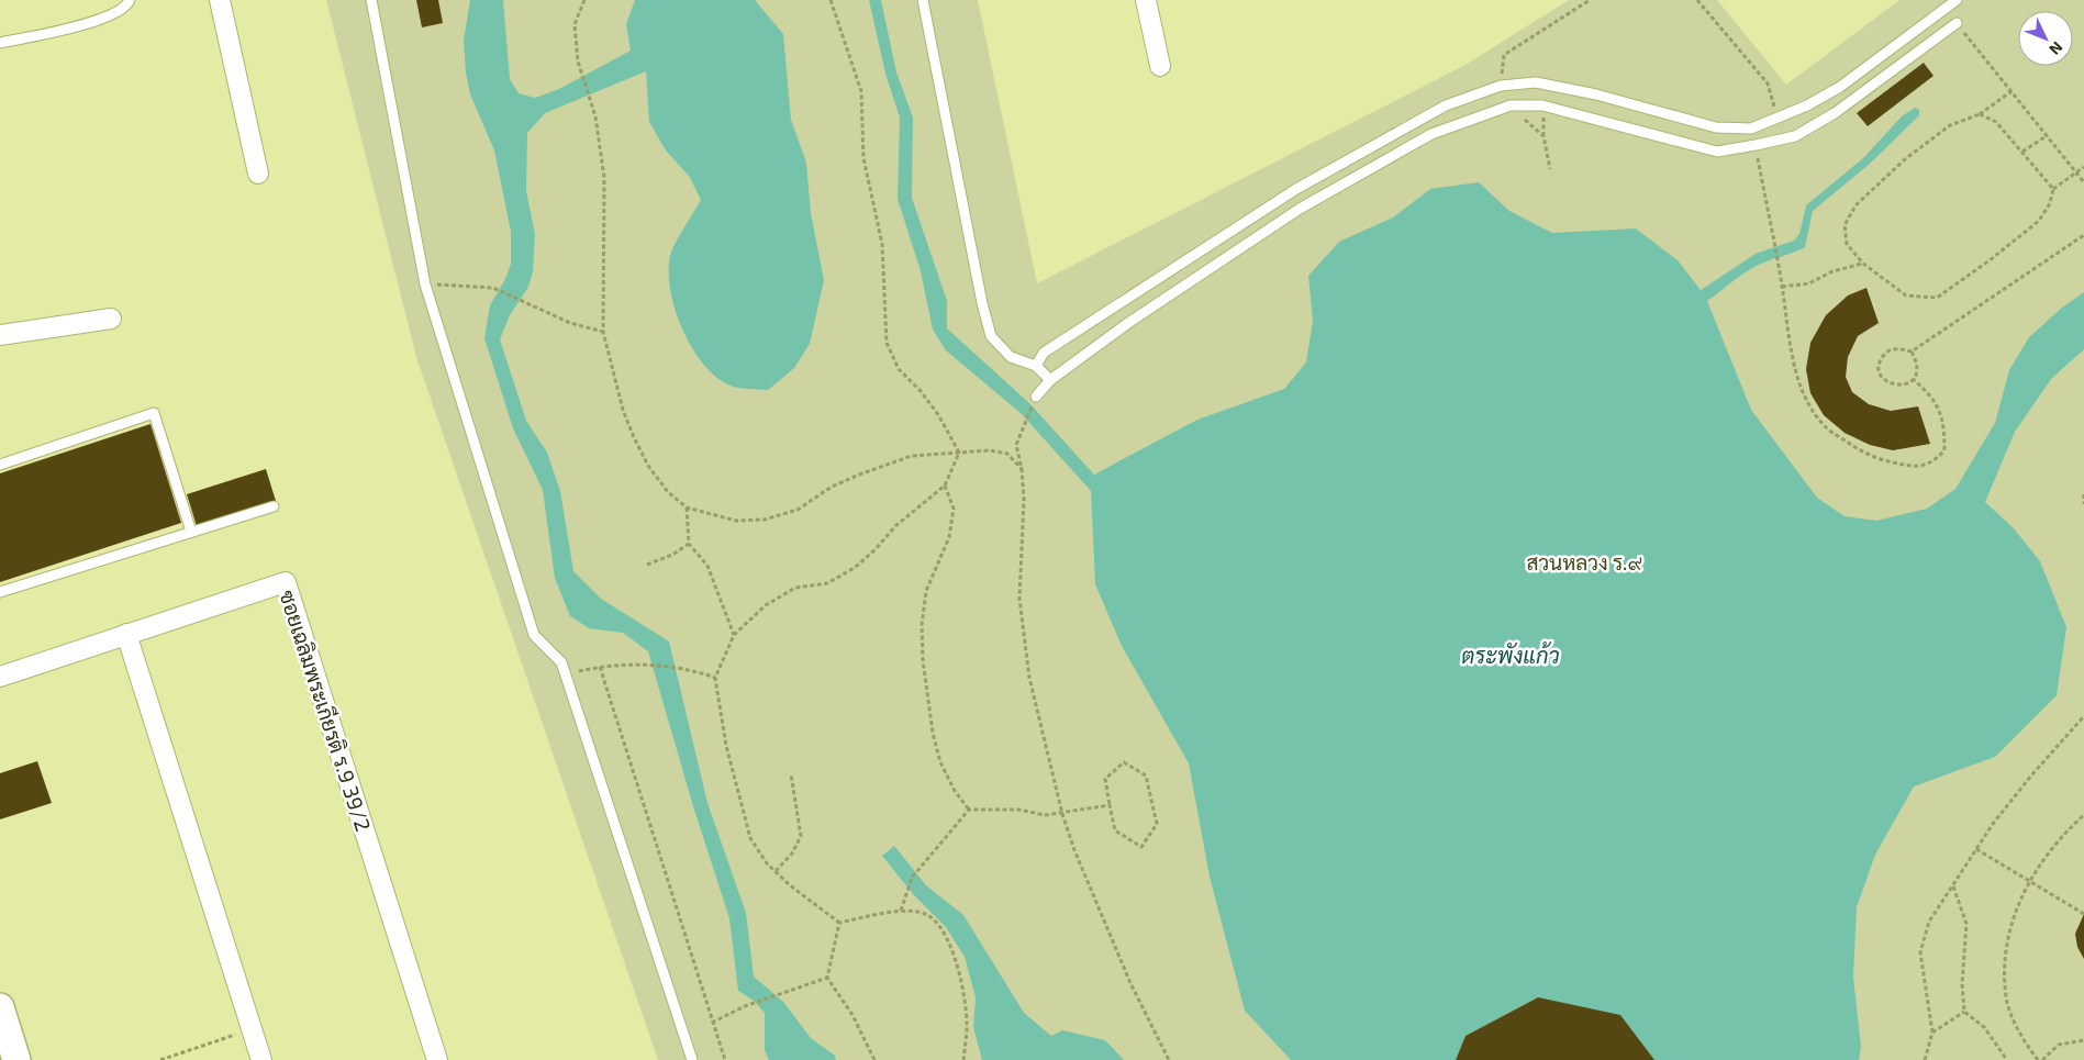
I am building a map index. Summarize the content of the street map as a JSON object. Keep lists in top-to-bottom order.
{
  "streets": {
    "street": ["ซอยเฉลิมพระเกียรติ ร.9 39/2"]
  },
  "water": ["ตระพังแก้ว"],
  "parks": ["สวนหลวง ร.๙"],
  "north": "bottom right"
}
